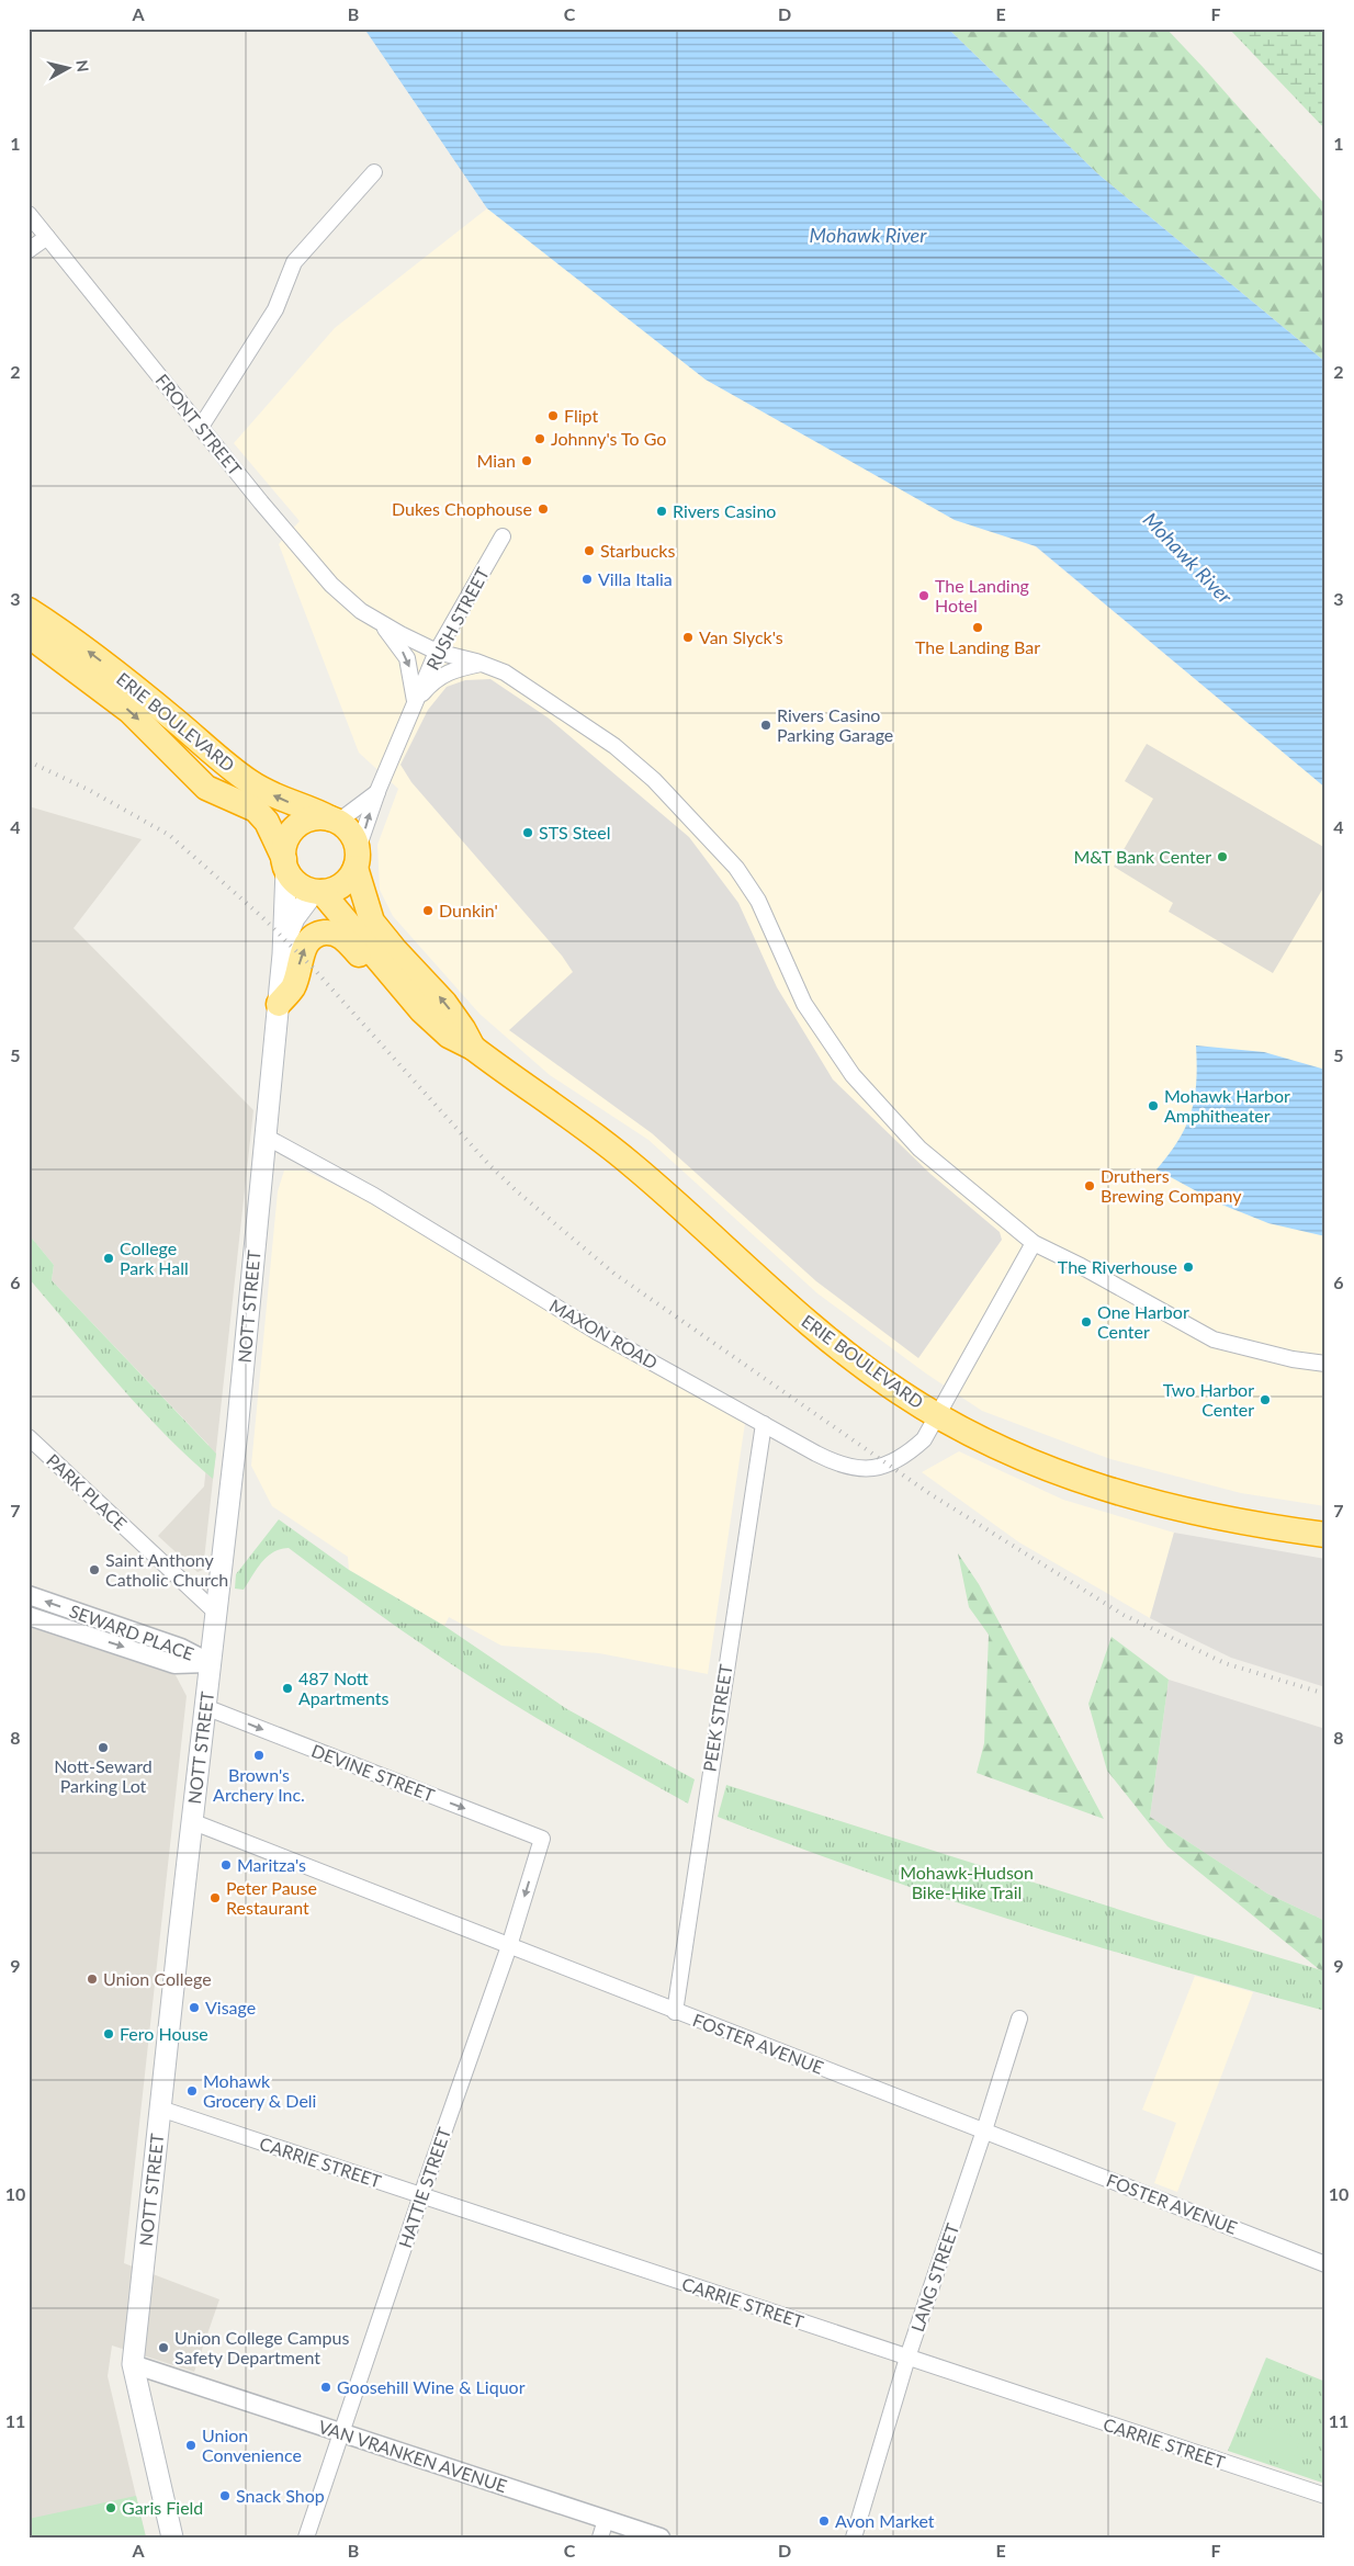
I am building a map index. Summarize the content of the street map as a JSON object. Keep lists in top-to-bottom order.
{
  "streets": {
    "highway": ["ERIE BOULEVARD"],
    "main road": ["NOTT STREET"],
    "street": [
      "FRONT STREET",
      "RUSH STREET",
      "MAXON ROAD",
      "PARK PLACE",
      "SEWARD PLACE",
      "PEEK STREET",
      "DEVINE STREET",
      "FOSTER AVENUE",
      "CARRIE STREET",
      "HATTIE STREET",
      "LANG STREET",
      "VAN VRANKEN AVENUE"
    ]
  },
  "crossings": [
    ["FRONT STREET", "RUSH STREET"],
    ["FRONT STREET", "MAXON ROAD"],
    ["RUSH STREET", "ERIE BOULEVARD"],
    ["RUSH STREET", "NOTT STREET"],
    ["ERIE BOULEVARD", "NOTT STREET"],
    ["ERIE BOULEVARD", "MAXON ROAD"],
    ["NOTT STREET", "MAXON ROAD"],
    ["NOTT STREET", "PARK PLACE"],
    ["NOTT STREET", "SEWARD PLACE"],
    ["NOTT STREET", "DEVINE STREET"],
    ["NOTT STREET", "FOSTER AVENUE"],
    ["NOTT STREET", "CARRIE STREET"],
    ["NOTT STREET", "VAN VRANKEN AVENUE"],
    ["MAXON ROAD", "PEEK STREET"],
    ["PEEK STREET", "FOSTER AVENUE"],
    ["DEVINE STREET", "HATTIE STREET"],
    ["FOSTER AVENUE", "HATTIE STREET"],
    ["FOSTER AVENUE", "LANG STREET"],
    ["CARRIE STREET", "HATTIE STREET"],
    ["CARRIE STREET", "LANG STREET"],
    ["HATTIE STREET", "VAN VRANKEN AVENUE"]
  ],
  "one_way": ["DEVINE STREET"],
  "water": ["Mohawk River"],
  "parks": ["Mohawk-Hudson Bike-Hike Trail"],
  "places": [
    "Flipt",
    "Johnny's To Go",
    "Mian",
    "Dukes Chophouse",
    "Rivers Casino",
    "Starbucks",
    "Villa Italia",
    "The Landing Hotel",
    "The Landing Bar",
    "Van Slyck's",
    "Rivers Casino Parking Garage",
    "STS Steel",
    "M&T Bank Center",
    "Dunkin'",
    "Mohawk Harbor Amphitheater",
    "Druthers Brewing Company",
    "College Park Hall",
    "The Riverhouse",
    "One Harbor Center",
    "Two Harbor Center",
    "Saint Anthony Catholic Church",
    "487 Nott Apartments",
    "Nott-Seward Parking Lot",
    "Brown's Archery Inc.",
    "Maritza's",
    "Peter Pause Restaurant",
    "Union College",
    "Visage",
    "Fero House",
    "Mohawk Grocery & Deli",
    "Union College Campus Safety Department",
    "Goosehill Wine & Liquor",
    "Union Convenience",
    "Snack Shop",
    "Garis Field",
    "Avon Market"
  ],
  "north": "right",
  "grid": {
    "columns": [
      "A",
      "B",
      "C",
      "D",
      "E",
      "F"
    ],
    "rows": [
      "1",
      "2",
      "3",
      "4",
      "5",
      "6",
      "7",
      "8",
      "9",
      "10",
      "11"
    ]
  }
}
